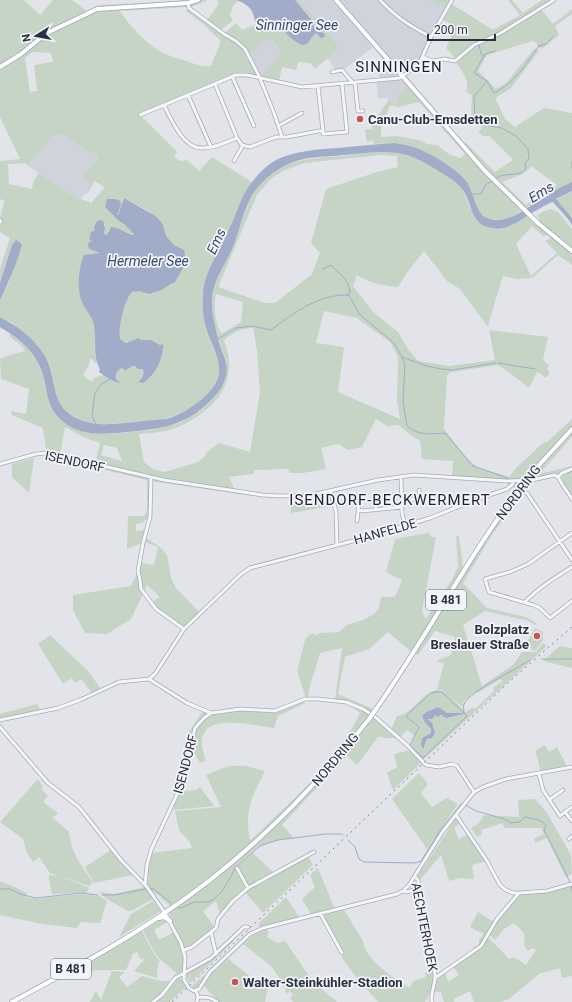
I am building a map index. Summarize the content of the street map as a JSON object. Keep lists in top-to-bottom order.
{
  "streets": {
    "main road": ["NORDRING", "B 481"],
    "street": ["ISENDORF", "HANFELDE", "AECHTERHOEK"]
  },
  "crossings": [
    ["ISENDORF", "HANFELDE"]
  ],
  "districts": ["SINNINGEN", "ISENDORF-BECKWERMERT"],
  "water": ["Sinninger See", "Ems", "Hermeler See"],
  "places": ["Canu-Club-Emsdetten", "Bolzplatz Breslauer Straße", "Walter-Steinkühler-Stadion"],
  "scale_bar": "200 m",
  "north": "left"
}
